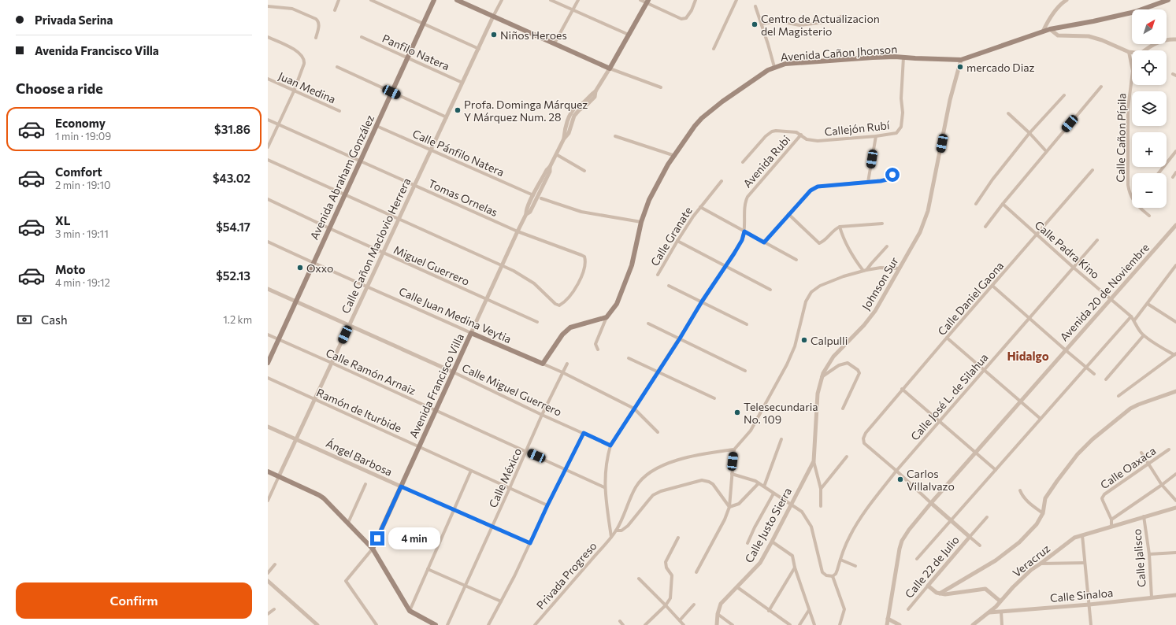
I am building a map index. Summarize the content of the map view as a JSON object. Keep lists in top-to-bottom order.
{
  "streets": {
    "main road": [
      "Avenida Cañon Jhonson",
      "Avenida Abraham González",
      "Calle Juan Medina Veytia",
      "Avenida Francisco Villa"
    ],
    "street": [
      "Panfilo Natera",
      "Juan Medina",
      "Callejón Rubí",
      "Calle Cañon Pípila",
      "Calle Pánfilo Natera",
      "Avenida Rubi",
      "Tomas Ornelas",
      "Calle Granate",
      "Calle Cañon Maclovio Herrera",
      "Calle Padra Kino",
      "Miguel Guerrero",
      "Johnson Sur",
      "Avenida 20 de Noviembre",
      "Calle Daniel Gaona",
      "Calle Ramón Arnaiz",
      "Calle Miguel Guerrero",
      "Calle José L. de Silahua",
      "Ramón de Iturbide",
      "Ángel Barbosa",
      "Calle Oaxaca",
      "Calle México",
      "Calle Justo Sierra",
      "Calle Jalisco",
      "Veracruz",
      "Calle 22 de Julio",
      "Privada Progreso",
      "Calle Sinaloa"
    ]
  },
  "crossings": [
    ["Panfilo Natera", "Avenida Abraham González"],
    ["Panfilo Natera", "Calle Cañon Maclovio Herrera"],
    ["Avenida Cañon Jhonson", "Callejón Rubí"],
    ["Avenida Cañon Jhonson", "Johnson Sur"],
    ["Callejón Rubí", "Avenida Rubi"],
    ["Calle Pánfilo Natera", "Avenida Abraham González"],
    ["Calle Pánfilo Natera", "Calle Cañon Maclovio Herrera"],
    ["Calle Pánfilo Natera", "Avenida Francisco Villa"],
    ["Avenida Rubi", "Calle Juan Medina Veytia"],
    ["Avenida Rubi", "Calle Ramón Arnaiz"],
    ["Avenida Rubi", "Calle Miguel Guerrero"],
    ["Avenida Rubi", "Privada Progreso"],
    ["Avenida Abraham González", "Tomas Ornelas"],
    ["Avenida Abraham González", "Miguel Guerrero"],
    ["Avenida Abraham González", "Calle Juan Medina Veytia"],
    ["Avenida Abraham González", "Calle Ramón Arnaiz"],
    ["Avenida Abraham González", "Calle Miguel Guerrero"],
    ["Tomas Ornelas", "Calle Cañon Maclovio Herrera"],
    ["Tomas Ornelas", "Avenida Francisco Villa"],
    ["Calle Cañon Maclovio Herrera", "Miguel Guerrero"],
    ["Calle Cañon Maclovio Herrera", "Calle Juan Medina Veytia"],
    ["Calle Cañon Maclovio Herrera", "Calle Ramón Arnaiz"],
    ["Calle Cañon Maclovio Herrera", "Calle Miguel Guerrero"],
    ["Calle Cañon Maclovio Herrera", "Ramón de Iturbide"],
    ["Calle Cañon Maclovio Herrera", "Ángel Barbosa"],
    ["Calle Padra Kino", "Avenida 20 de Noviembre"],
    ["Calle Padra Kino", "Calle Daniel Gaona"],
    ["Calle Padra Kino", "Calle José L. de Silahua"],
    ["Miguel Guerrero", "Avenida Francisco Villa"],
    ["Johnson Sur", "Calle Justo Sierra"],
    ["Calle Daniel Gaona", "Calle José L. de Silahua"],
    ["Calle Juan Medina Veytia", "Avenida Francisco Villa"],
    ["Calle Juan Medina Veytia", "Calle México"],
    ["Calle Ramón Arnaiz", "Avenida Francisco Villa"],
    ["Calle Ramón Arnaiz", "Calle México"],
    ["Avenida Francisco Villa", "Calle Miguel Guerrero"],
    ["Avenida Francisco Villa", "Ramón de Iturbide"],
    ["Avenida Francisco Villa", "Ángel Barbosa"],
    ["Calle Miguel Guerrero", "Calle México"],
    ["Ramón de Iturbide", "Calle México"],
    ["Ángel Barbosa", "Calle México"],
    ["Calle Jalisco", "Veracruz"],
    ["Calle Jalisco", "Calle Sinaloa"],
    ["Veracruz", "Calle Sinaloa"]
  ],
  "districts": ["Hidalgo"],
  "places": [
    "Centro de Actualizacion del Magisterio",
    "Niños Heroes",
    "mercado Diaz",
    "Profa. Dominga Márquez Y Márquez Num. 28",
    "Oxxo",
    "Calpulli",
    "Telesecundaria No. 109",
    "Carlos Villalvazo"
  ],
  "north": "top right",
  "page": {
    "banner": ["Privada Serina", "Avenida Francisco Villa"],
    "map_buttons": ["+", "−"],
    "heading": "Choose a ride",
    "list": [
      {
        "name": "Economy",
        "note": "1 min · 19:09",
        "value": "$31.86"
      },
      {
        "name": "Comfort",
        "note": "2 min · 19:10",
        "value": "$43.02"
      },
      {
        "name": "XL",
        "note": "3 min · 19:11",
        "value": "$54.17"
      },
      {
        "name": "Moto",
        "note": "4 min · 19:12",
        "value": "$52.13"
      }
    ],
    "pay": ["Cash", "1.2 km"],
    "bubble": "4 min",
    "buttons": "Confirm"
  }
}
